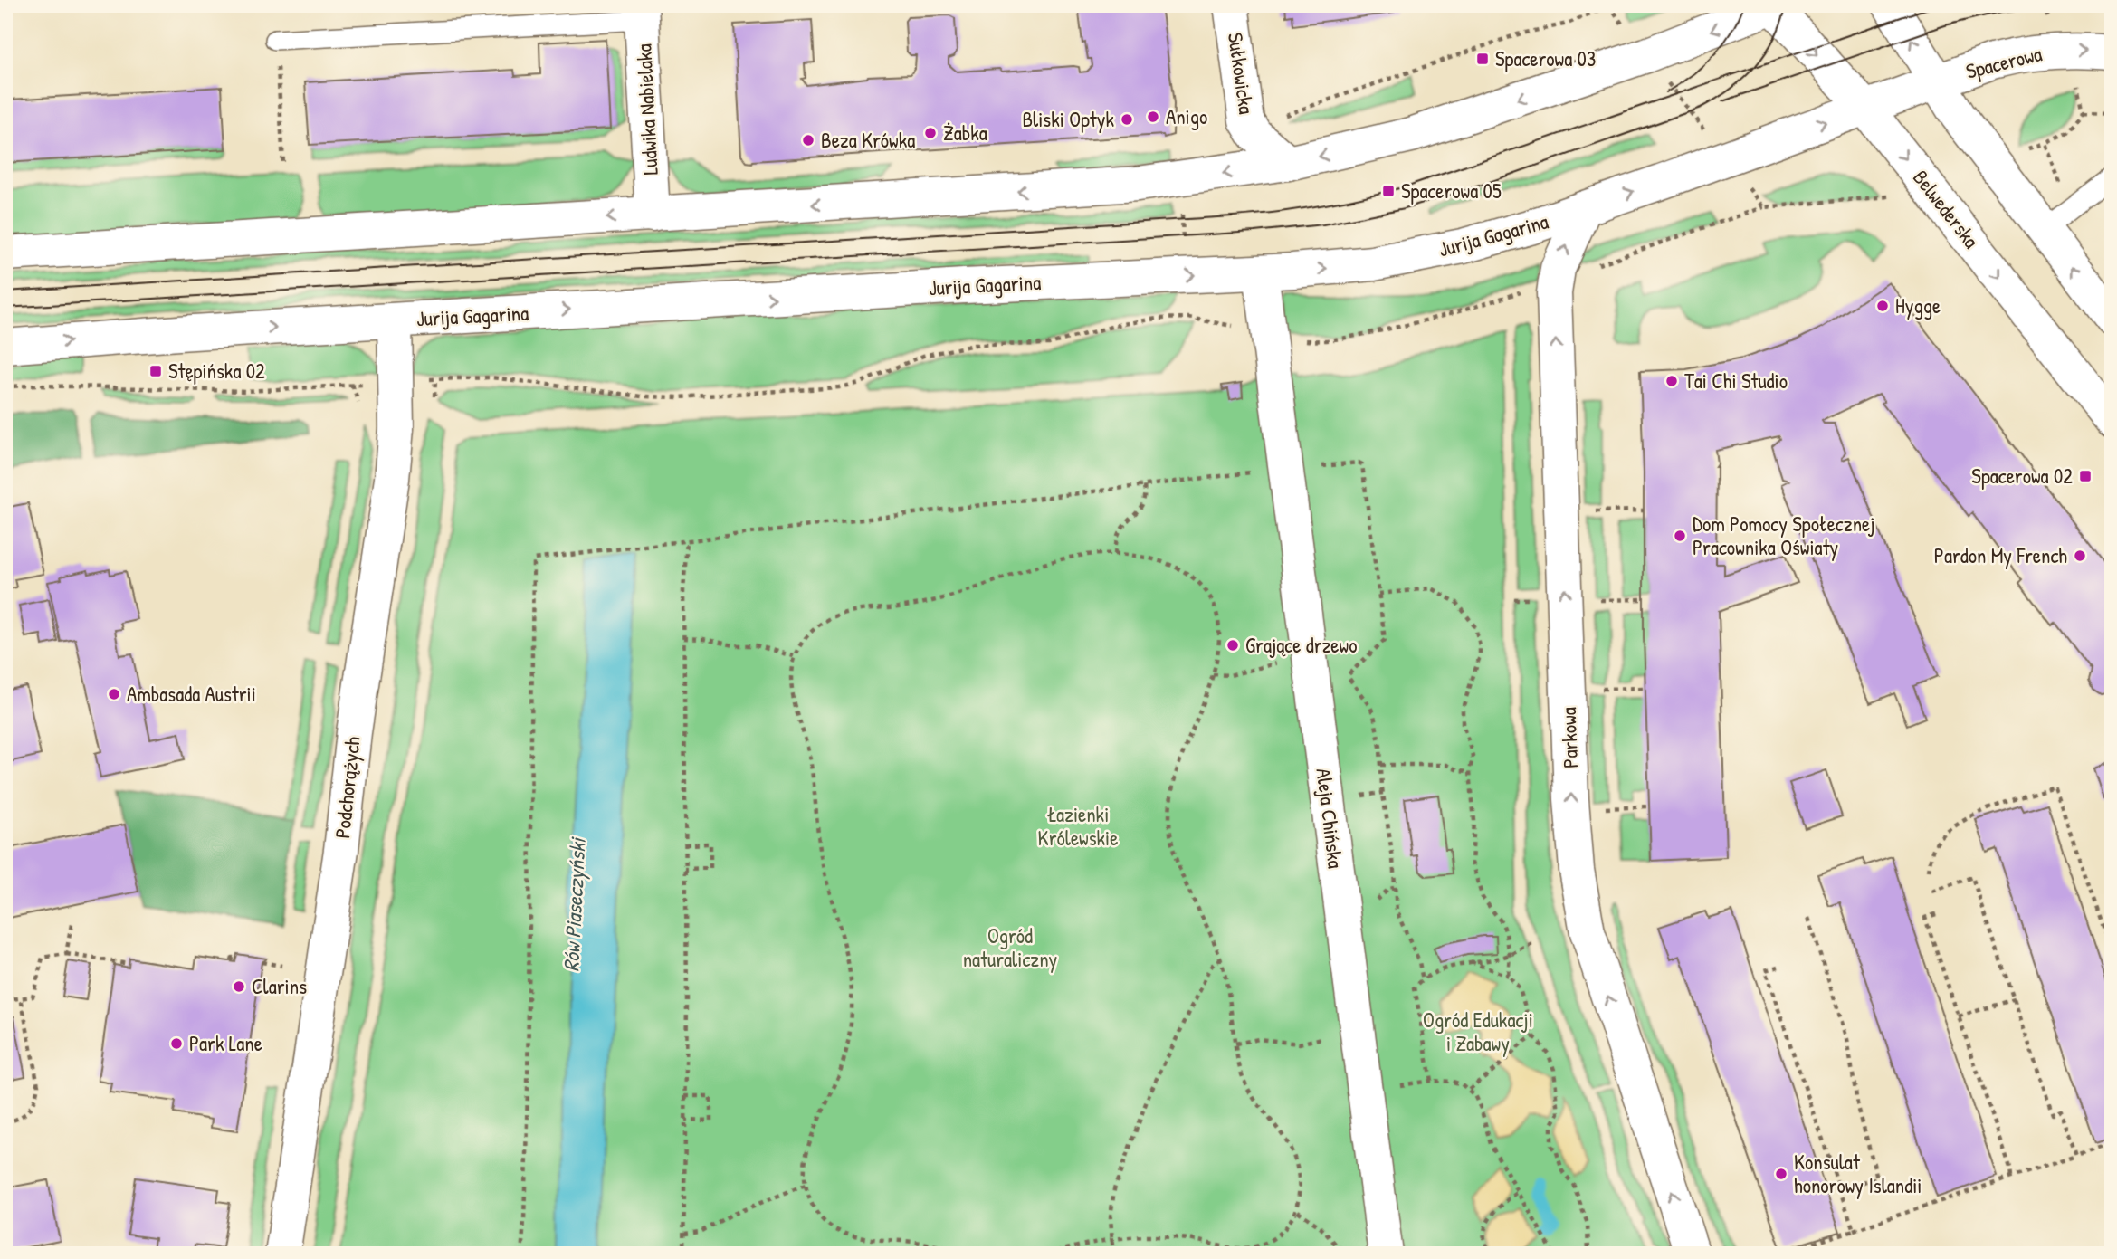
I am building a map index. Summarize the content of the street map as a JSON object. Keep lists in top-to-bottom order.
{
  "streets": {
    "main road": [
      "Spacerowa",
      "Sułkowicka",
      "Ludwika Nabielaka",
      "Belwederska",
      "Jurija Gagarina",
      "Parkowa",
      "Podchorążych",
      "Aleja Chińska"
    ]
  },
  "crossings": [
    ["Spacerowa", "Jurija Gagarina"],
    ["Belwederska", "Jurija Gagarina"],
    ["Jurija Gagarina", "Parkowa"],
    ["Jurija Gagarina", "Podchorążych"],
    ["Jurija Gagarina", "Aleja Chińska"]
  ],
  "one_way": ["Spacerowa", "Parkowa"],
  "water": ["Rów Piaseczyński"],
  "parks": ["Łazienki Królewskie", "Ogród naturaliczny", "Ogród Edukacji i Zabawy"],
  "places": {
    "transit": [
      "Spacerowa 03",
      "Spacerowa 05",
      "Stępińska 02",
      "Spacerowa 02"
    ],
    "other": [
      "Anigo",
      "Bliski Optyk",
      "Żabka",
      "Beza Krówka",
      "Hygge",
      "Tai Chi Studio",
      "Dom Pomocy Społecznej Pracownika Oświaty",
      "Pardon My French",
      "Grające drzewo",
      "Ambasada Austrii",
      "Clarins",
      "Park Lane",
      "Konsulat honorowy Islandii"
    ]
  }
}
